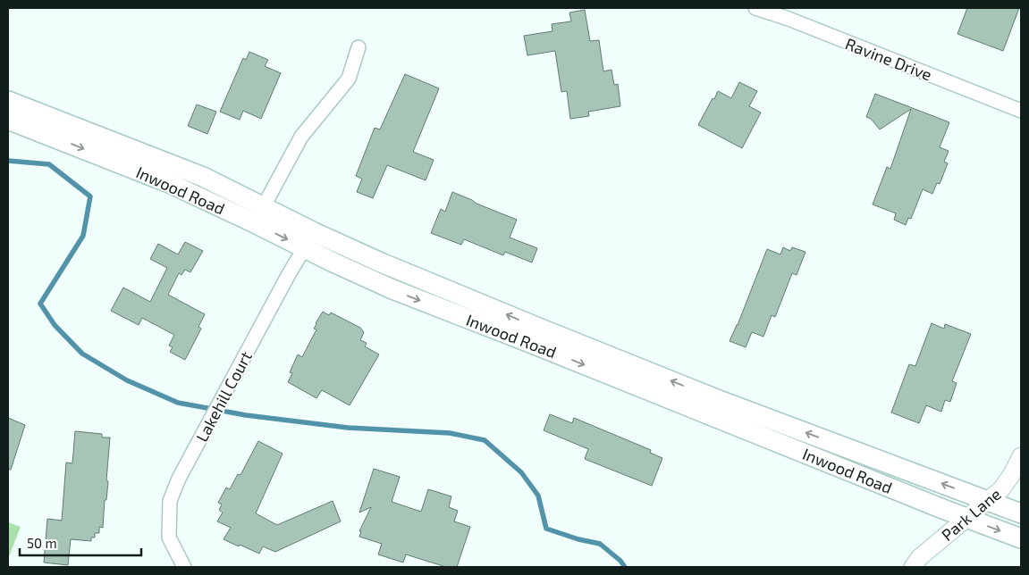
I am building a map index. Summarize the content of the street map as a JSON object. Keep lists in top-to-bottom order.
{
  "streets": {
    "main road": ["Inwood Road"],
    "street": ["Ravine Drive", "Lakehill Court", "Park Lane"]
  },
  "crossings": [
    ["Inwood Road", "Lakehill Court"],
    ["Inwood Road", "Park Lane"]
  ],
  "scale_bar": "50 m"
}
